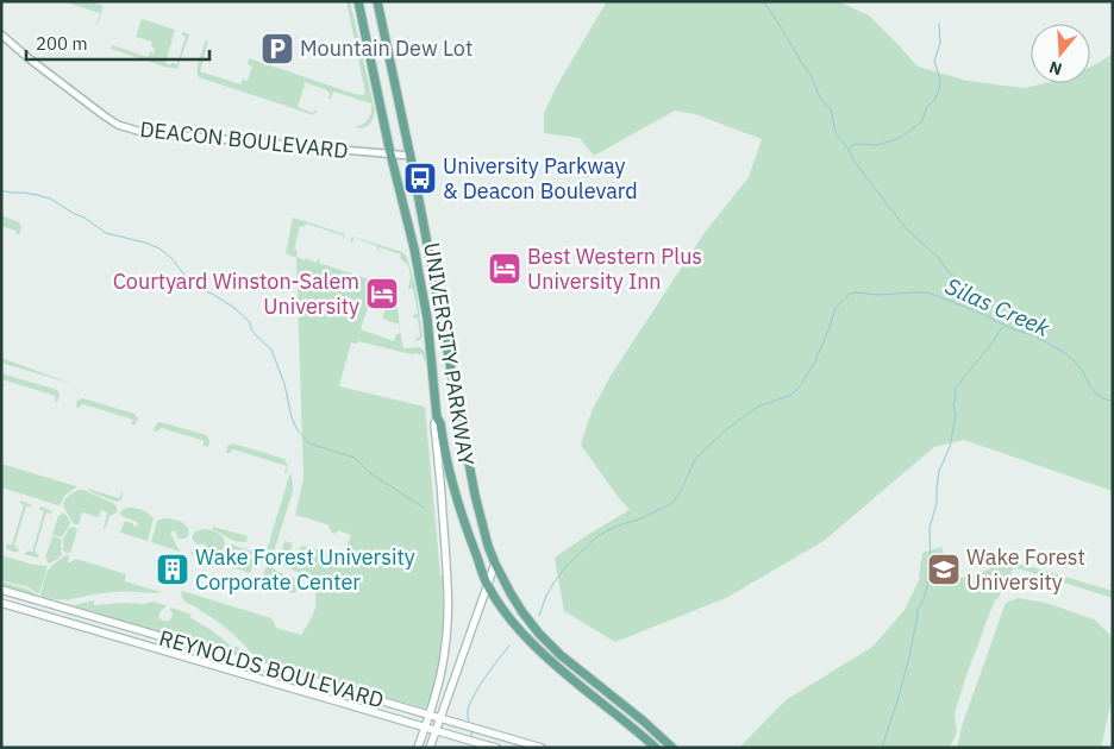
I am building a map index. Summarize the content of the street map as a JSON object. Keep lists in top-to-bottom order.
{
  "streets": {
    "main road": ["UNIVERSITY PARKWAY", "REYNOLDS BOULEVARD"],
    "street": ["DEACON BOULEVARD"]
  },
  "crossings": [
    ["DEACON BOULEVARD", "UNIVERSITY PARKWAY"]
  ],
  "water": ["Silas Creek"],
  "places": {
    "parking": ["Mountain Dew Lot"],
    "bus stop": ["University Parkway & Deacon Boulevard"],
    "hotel": ["Best Western Plus University Inn", "Courtyard Winston-Salem University"],
    "building": ["Wake Forest University Corporate Center"],
    "school or university": ["Wake Forest University"]
  },
  "scale_bar": "200 m",
  "north": "bottom"
}
